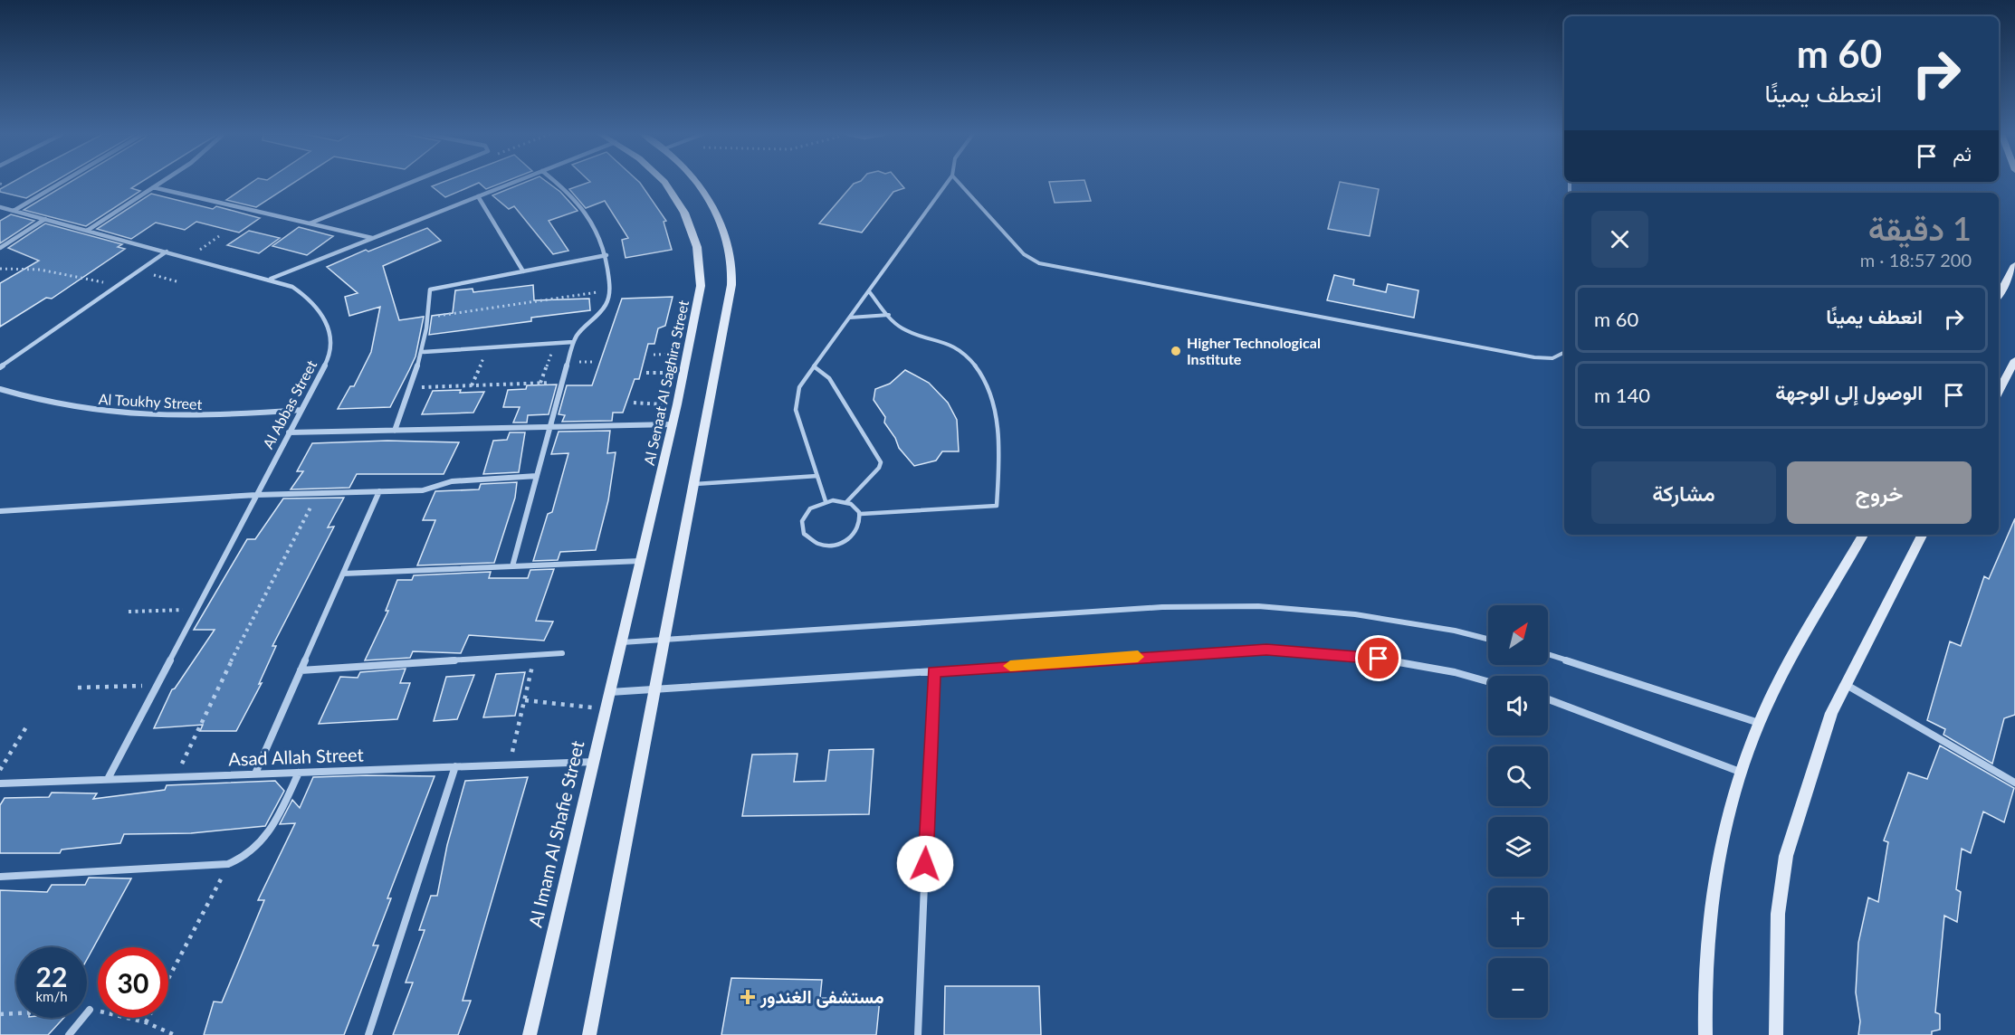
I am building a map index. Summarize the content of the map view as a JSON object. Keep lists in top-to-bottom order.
{
  "streets": {
    "street": [
      "Al Senaat Al Saghira Street",
      "Al Toukhy Street",
      "Al Abbas Street",
      "Asad Allah Street",
      "Al Imam Al Shafie Street"
    ]
  },
  "crossings": [
    ["Al Senaat Al Saghira Street", "Al Imam Al Shafie Street"],
    ["Al Toukhy Street", "Al Abbas Street"],
    ["Al Abbas Street", "Asad Allah Street"],
    ["Asad Allah Street", "Al Imam Al Shafie Street"]
  ],
  "places": {
    "other": ["Higher Technological Institute"],
    "health": ["مستشفى الغندور"]
  },
  "north": "top right",
  "page": {
    "turn": ["60 m", "انعطف يمينًا"],
    "then": "ثم",
    "heading": ["1 دقيقة", "200 m · 18:57"],
    "list": [
      {
        "name": "انعطف يمينًا",
        "value": "60 m"
      },
      {
        "name": "الوصول إلى الوجهة",
        "value": "140 m"
      }
    ],
    "buttons": ["خروج", "مشاركة"],
    "map_buttons": ["+", "−"],
    "speed": "22 km/h",
    "limit": "30"
  }
}
